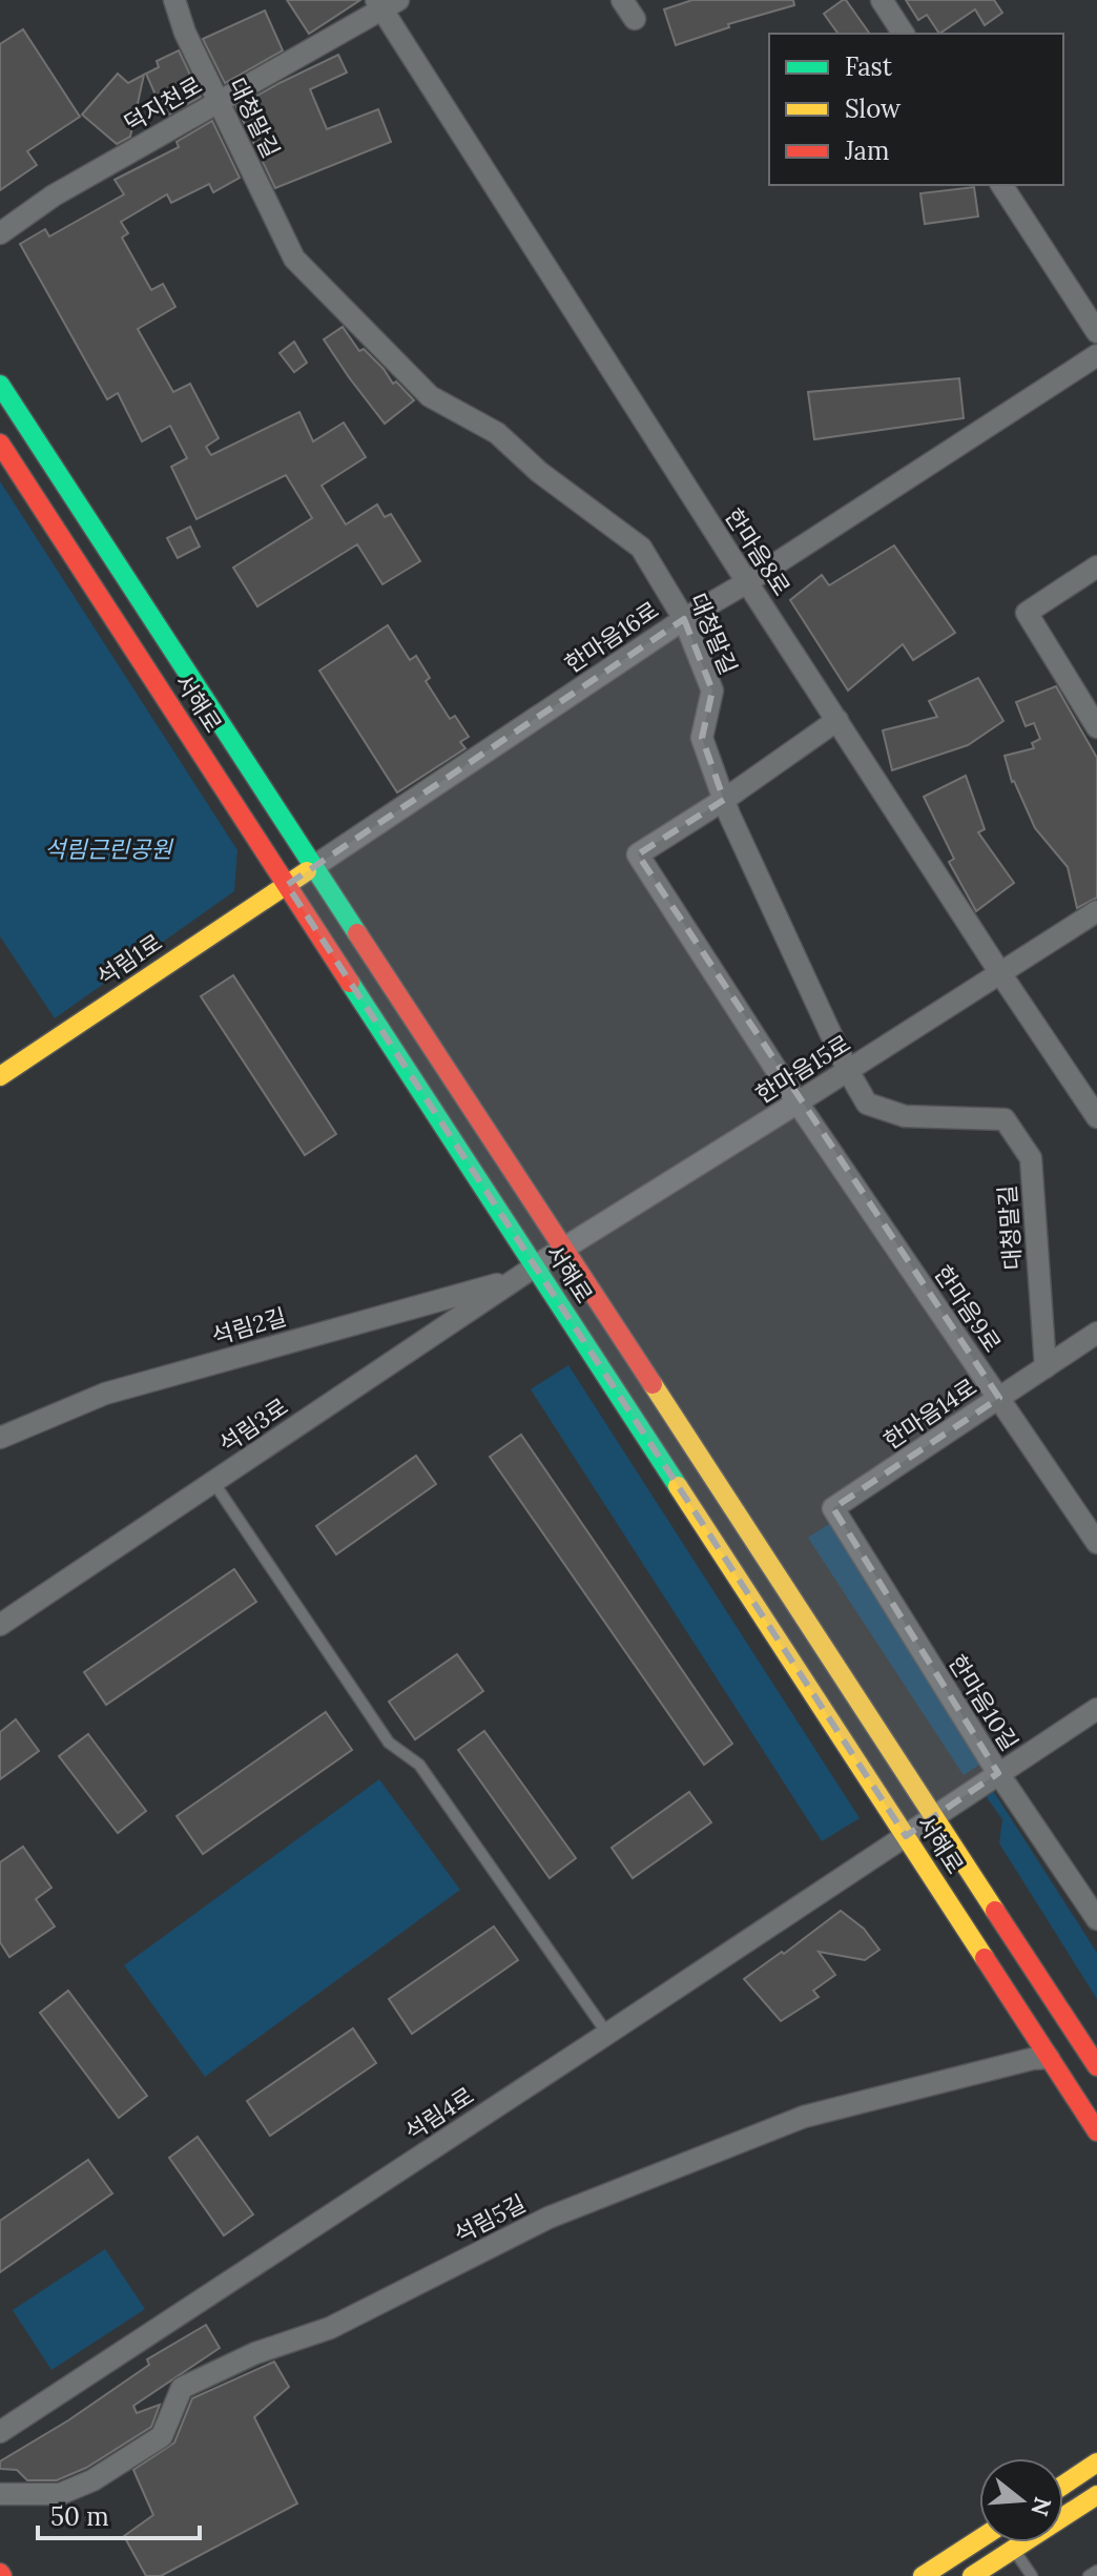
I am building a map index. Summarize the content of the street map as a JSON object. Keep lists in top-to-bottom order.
{
  "streets": {
    "main road": ["한마음16로", "서해로", "석림1로"],
    "street": [
      "덕지천로",
      "대청말길",
      "한마음8로",
      "한마음15로",
      "한마음9로",
      "석림2길",
      "한마음14로",
      "석림3로",
      "한마음10길",
      "석림4로",
      "석림5길"
    ]
  },
  "crossings": [
    ["덕지천로", "대청말길"],
    ["덕지천로", "한마음8로"],
    ["대청말길", "한마음16로"],
    ["대청말길", "한마음15로"],
    ["대청말길", "한마음9로"],
    ["대청말길", "한마음14로"],
    ["한마음8로", "한마음16로"],
    ["한마음8로", "한마음15로"],
    ["한마음16로", "서해로"],
    ["한마음16로", "석림1로"],
    ["서해로", "석림1로"],
    ["서해로", "한마음15로"],
    ["서해로", "석림2길"],
    ["서해로", "석림3로"],
    ["서해로", "석림4로"],
    ["서해로", "석림5길"],
    ["한마음15로", "한마음9로"],
    ["한마음15로", "석림2길"],
    ["한마음15로", "석림3로"],
    ["한마음9로", "한마음14로"],
    ["석림2길", "석림3로"],
    ["한마음14로", "한마음10길"],
    ["한마음10길", "석림4로"]
  ],
  "parks": ["석림근린공원"],
  "legend": ["Fast", "Slow", "Jam"],
  "scale_bar": "50 m",
  "north": "right"
}
